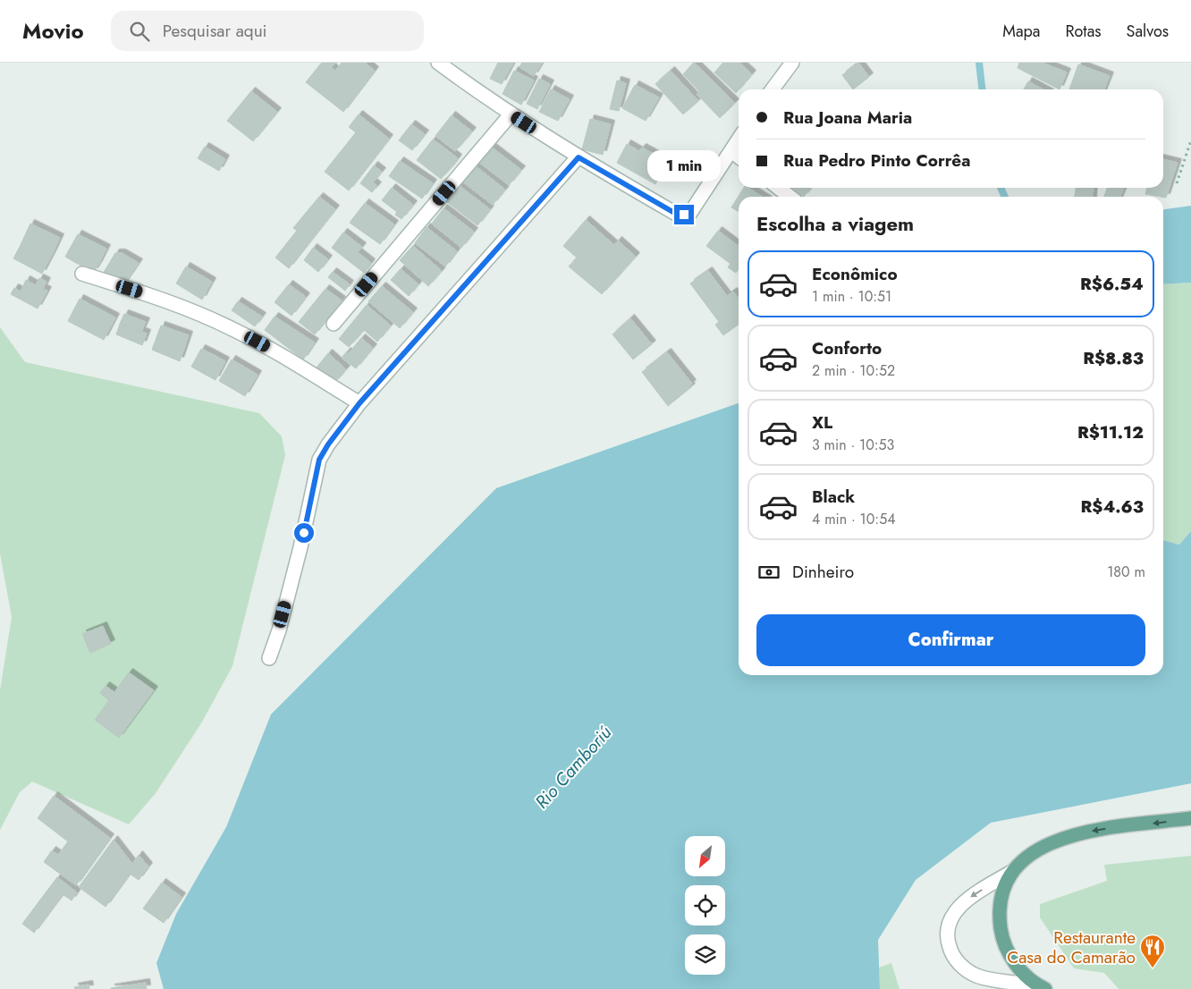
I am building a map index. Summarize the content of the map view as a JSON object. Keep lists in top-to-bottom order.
{
  "water": ["Rio Camboriú"],
  "places": {
    "restaurant": ["Restaurante Casa do Camarão"]
  },
  "north": "bottom left",
  "page": {
    "header": "Movio",
    "search": "Pesquisar aqui",
    "nav": ["Mapa", "Rotas", "Salvos"],
    "banner": ["Rua Joana Maria", "Rua Pedro Pinto Corrêa"],
    "bubble": "1 min",
    "heading": "Escolha a viagem",
    "list": [
      {
        "name": "Econômico",
        "note": "1 min · 10:51",
        "value": "R$6.54"
      },
      {
        "name": "Conforto",
        "note": "2 min · 10:52",
        "value": "R$8.83"
      },
      {
        "name": "XL",
        "note": "3 min · 10:53",
        "value": "R$11.12"
      },
      {
        "name": "Black",
        "note": "4 min · 10:54",
        "value": "R$4.63"
      }
    ],
    "pay": ["Dinheiro", "180 m"],
    "buttons": "Confirmar"
  }
}
